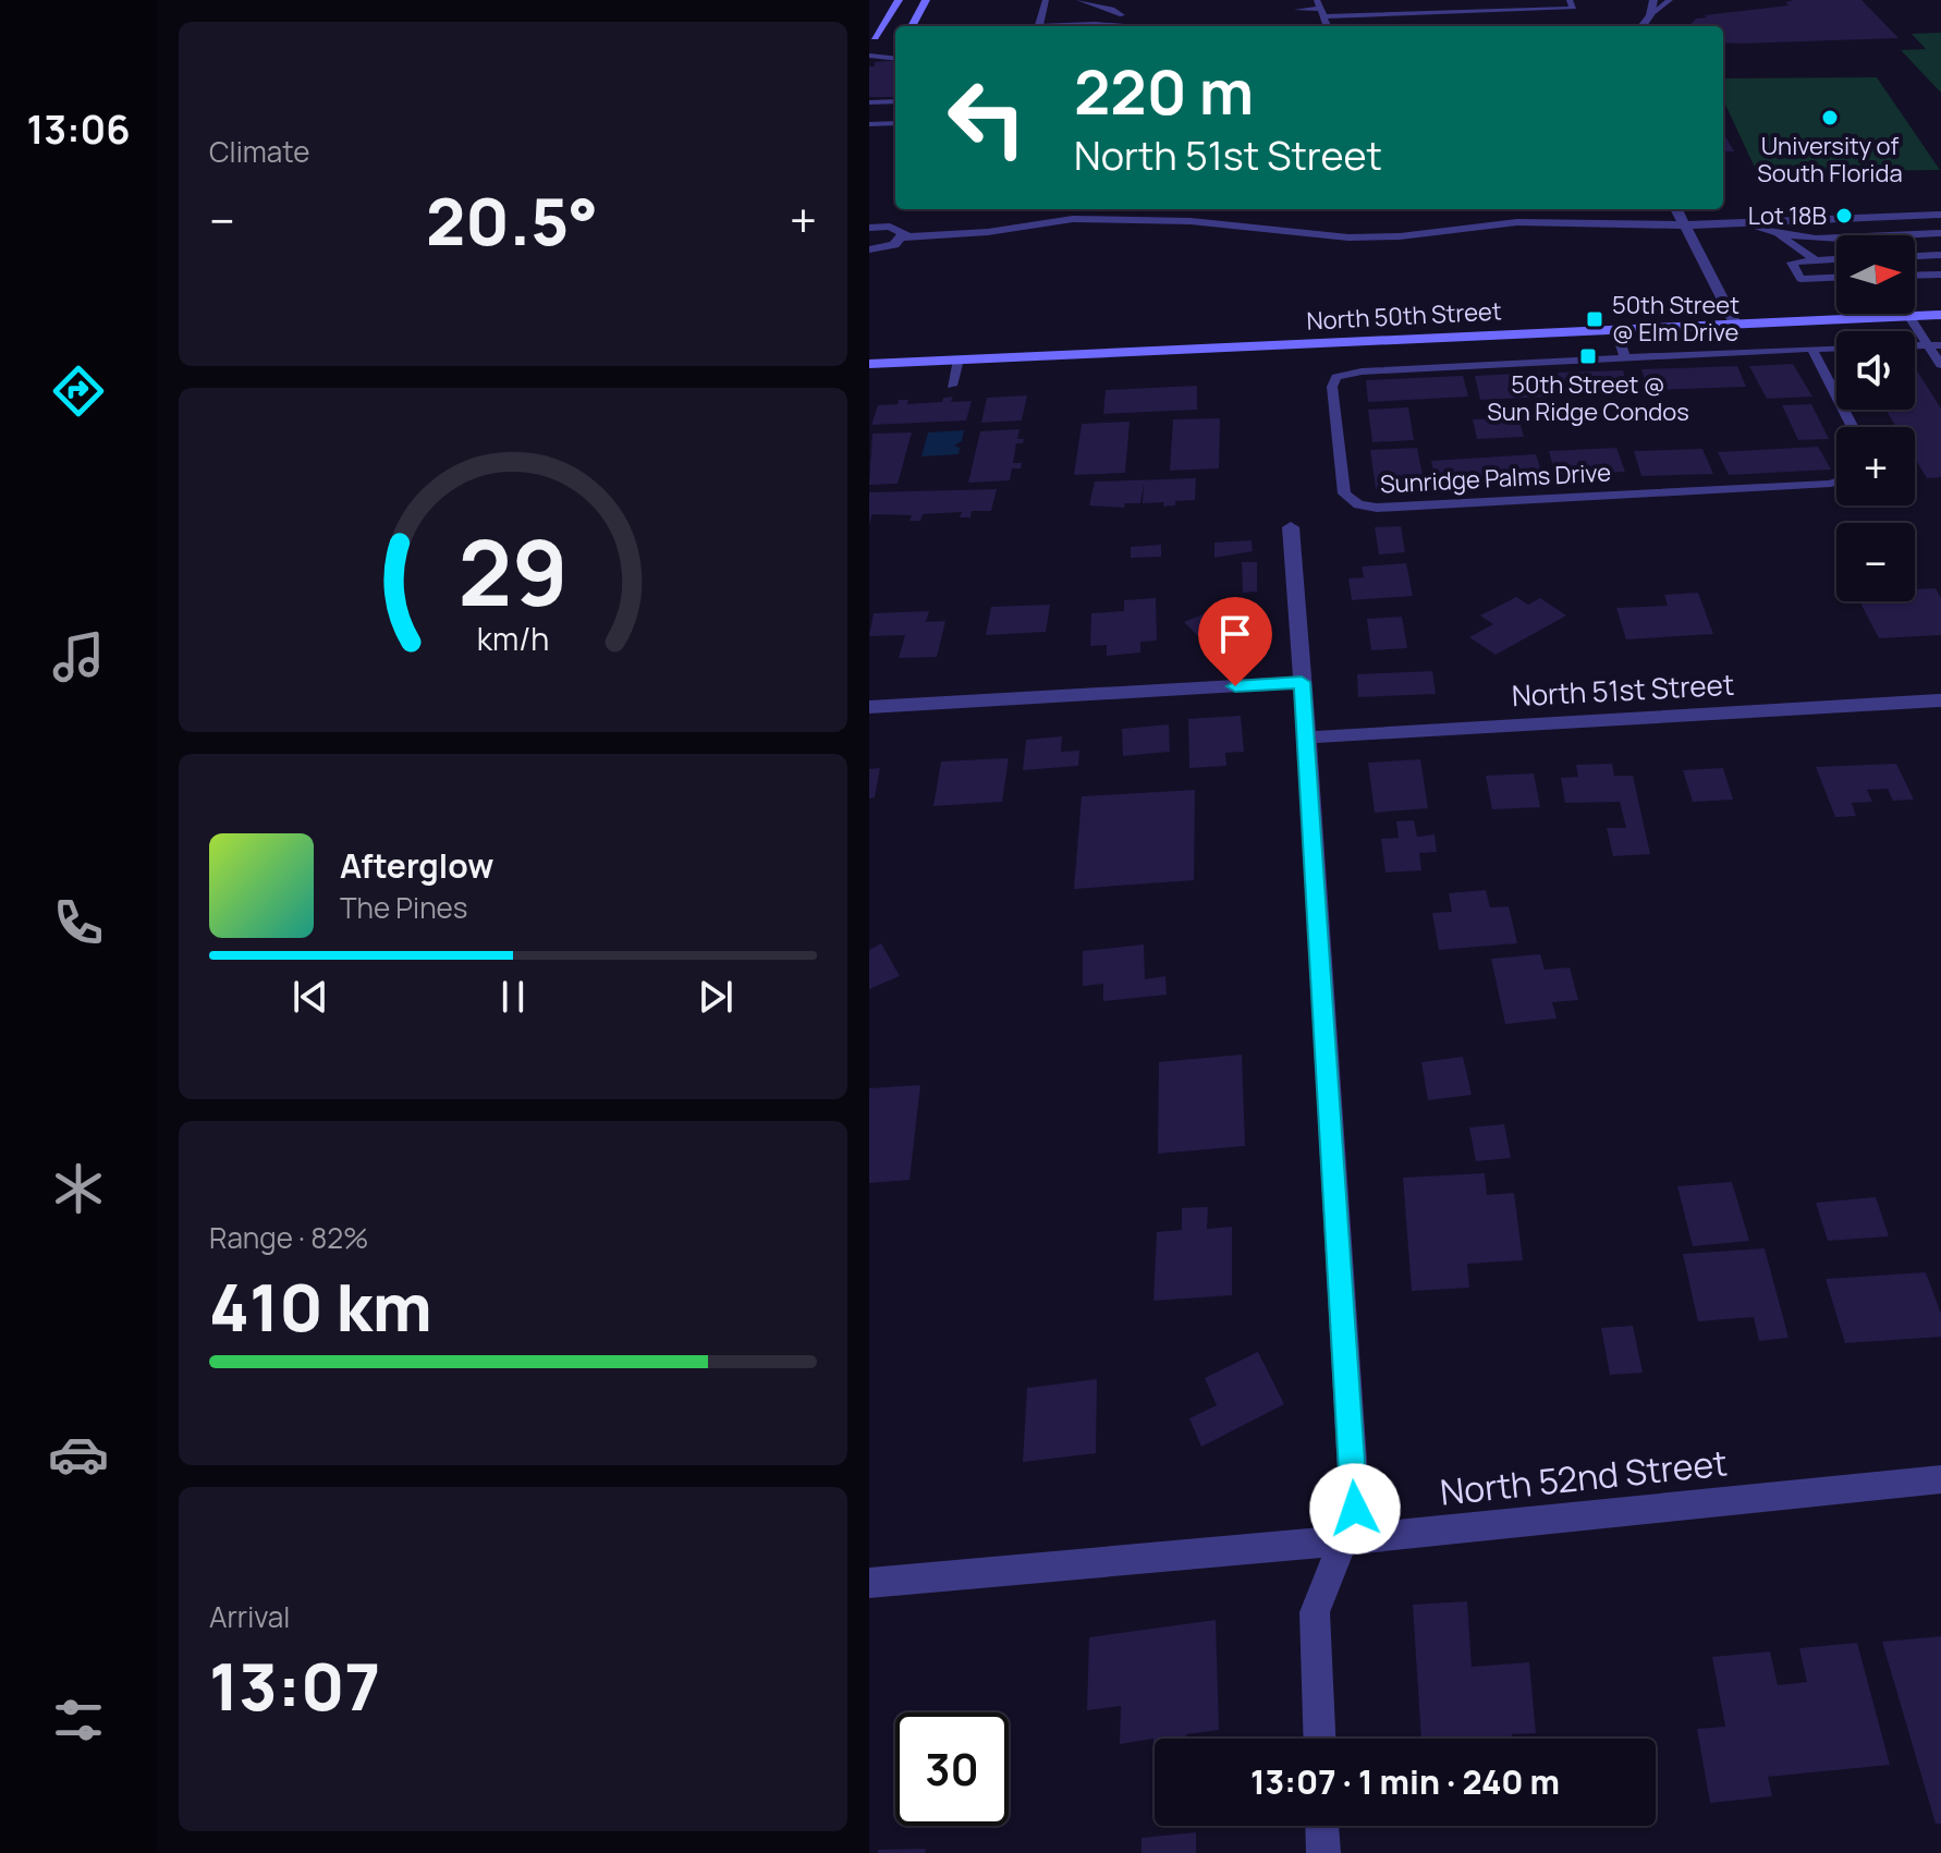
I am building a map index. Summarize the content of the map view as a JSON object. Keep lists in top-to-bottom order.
{
  "streets": {
    "street": ["North 50th Street", "North 51st Street", "North 52nd Street"],
    "lane": ["Sunridge Palms Drive"]
  },
  "places": {
    "other": ["University of South Florida", "Lot 18B"],
    "transit": ["50th Street @ Elm Drive", "50th Street @ Sun Ridge Condos"]
  },
  "north": "right",
  "page": {
    "tabs": "13:06",
    "tile": [
      "Climate",
      ["Range · 82%", "410 km"],
      ["Arrival", "13:07"]
    ],
    "turn": ["220 m", "North 51st Street"],
    "heat": ["−", "20.5°", "+"],
    "map_buttons": ["+", "−"],
    "song": ["Afterglow", "The Pines"],
    "limit": "30",
    "trip": "13:07 · 1 min · 240 m",
    "gauge": ["29", "km/h"]
  }
}
